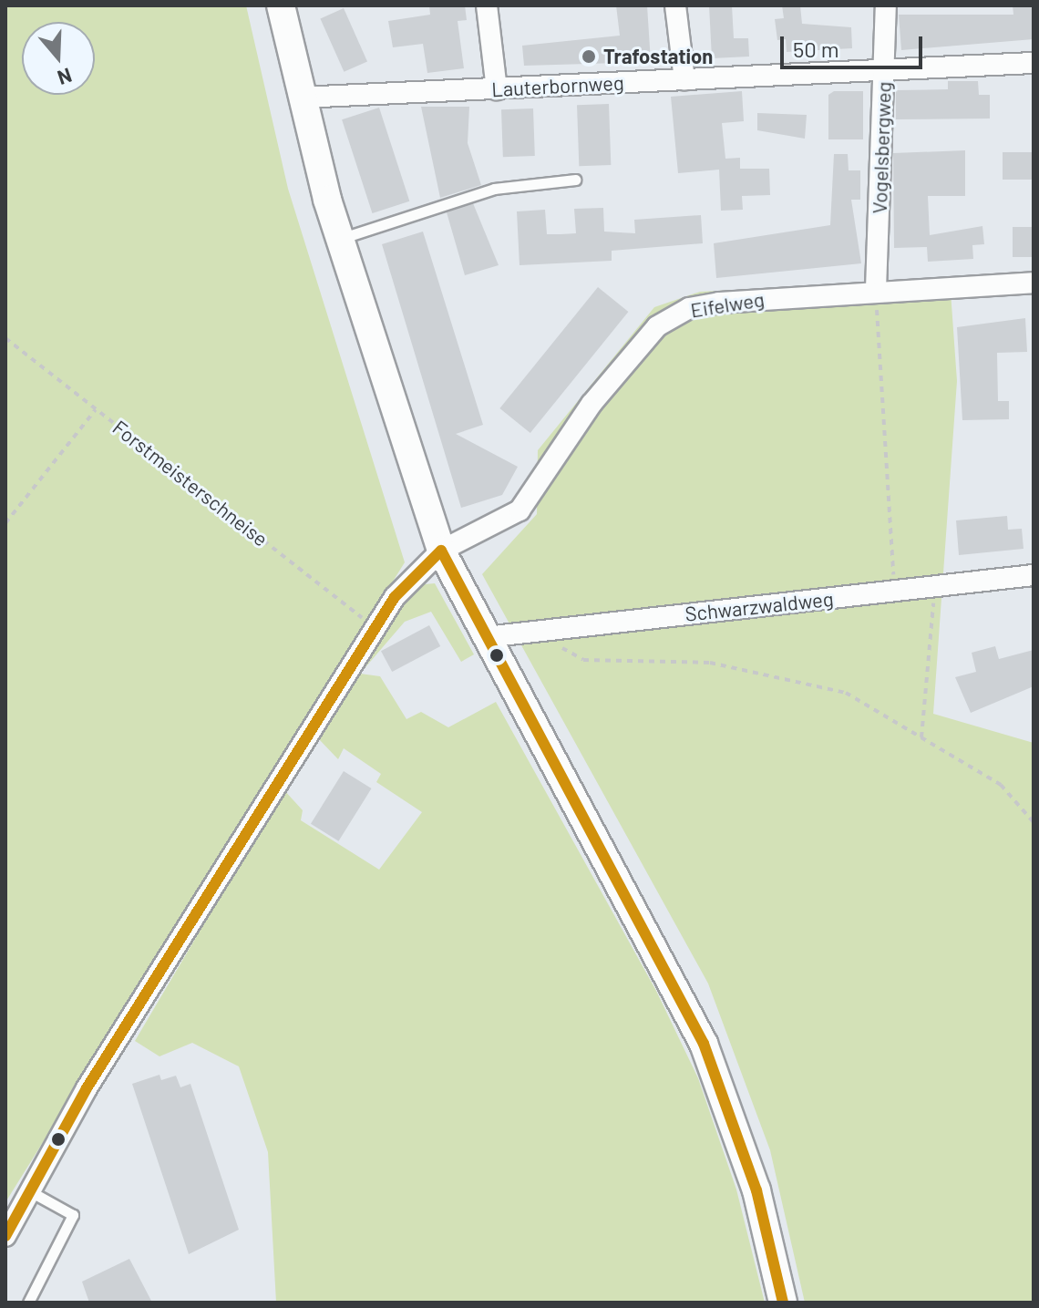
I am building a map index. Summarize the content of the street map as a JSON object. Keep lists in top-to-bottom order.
{
  "streets": {
    "street": [
      "Lauterbornweg",
      "Vogelsbergweg",
      "Eifelweg",
      "Schwarzwaldweg"
    ],
    "path": ["Forstmeisterschneise"]
  },
  "crossings": [
    ["Lauterbornweg", "Vogelsbergweg"],
    ["Vogelsbergweg", "Eifelweg"],
    ["Eifelweg", "Forstmeisterschneise"]
  ],
  "places": ["Trafostation"],
  "scale_bar": "50 m",
  "north": "bottom"
}
